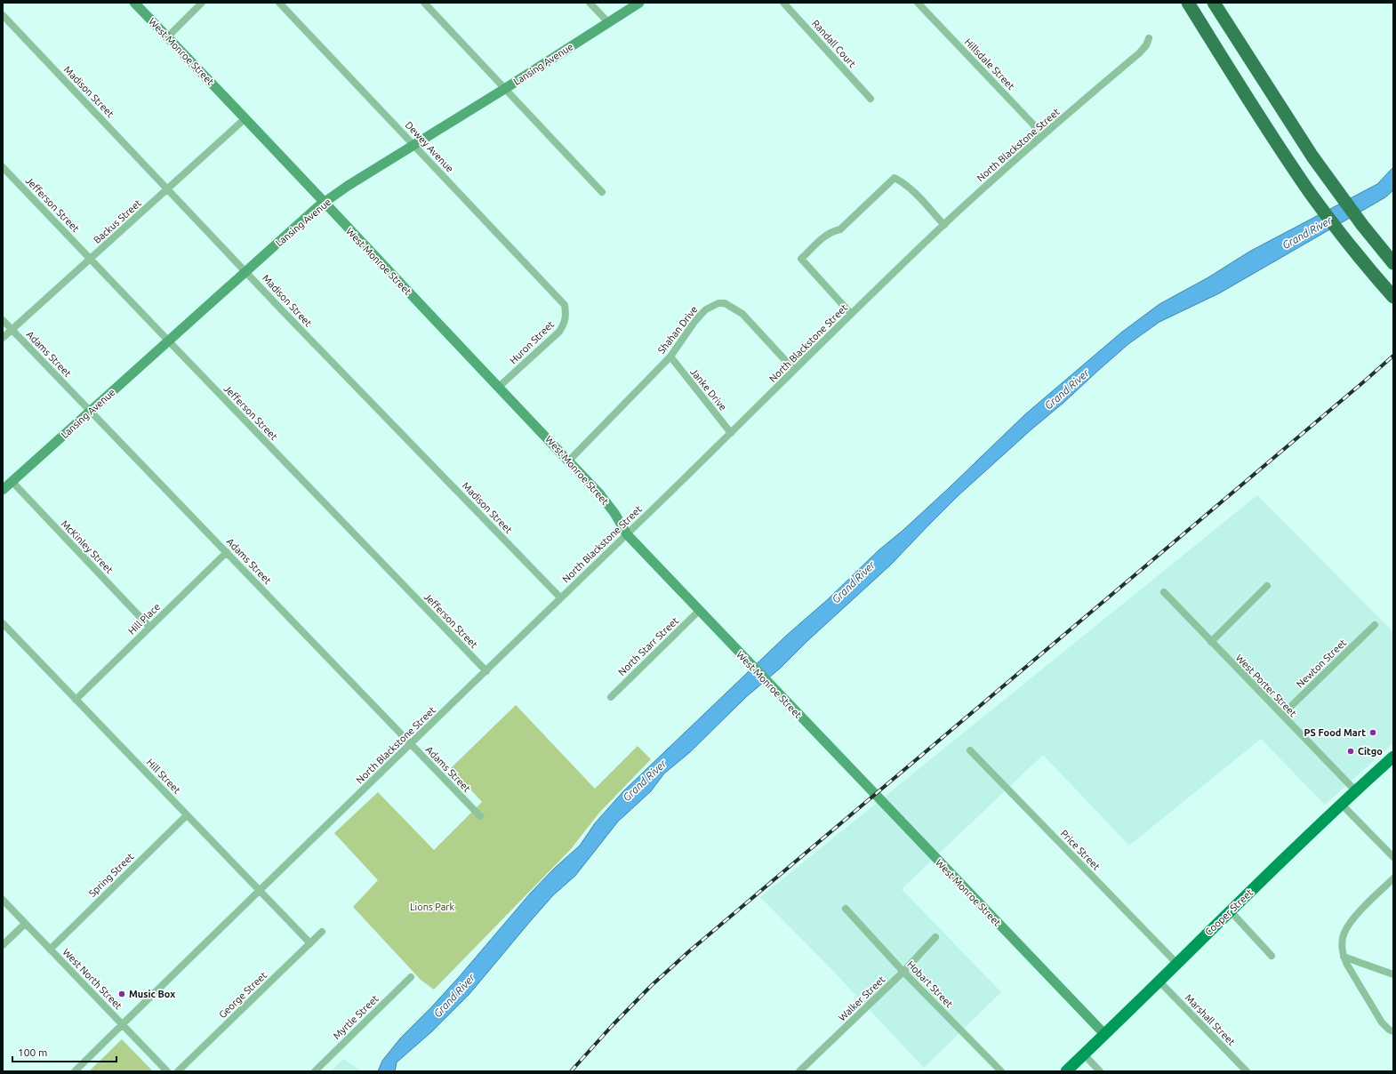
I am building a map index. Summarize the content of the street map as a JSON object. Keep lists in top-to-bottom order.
{
  "streets": {
    "main road": ["Cooper Street"],
    "street": [
      "Randall Court",
      "West Monroe Street",
      "Lansing Avenue",
      "Hillsdale Street",
      "Madison Street",
      "North Blackstone Street",
      "Dewey Avenue",
      "Jefferson Street",
      "Backus Street",
      "Shahan Drive",
      "Huron Street",
      "Adams Street",
      "Janke Drive",
      "McKinley Street",
      "Hill Place",
      "North Starr Street",
      "Newton Street",
      "West Porter Street",
      "Hill Street",
      "Price Street",
      "Spring Street",
      "West North Street",
      "Hobart Street",
      "George Street",
      "Walker Street",
      "Myrtle Street",
      "Marshall Street"
    ]
  },
  "crossings": [
    ["West Monroe Street", "Lansing Avenue"],
    ["West Monroe Street", "North Blackstone Street"],
    ["West Monroe Street", "Backus Street"],
    ["West Monroe Street", "Shahan Drive"],
    ["West Monroe Street", "Huron Street"],
    ["West Monroe Street", "North Starr Street"],
    ["West Monroe Street", "Cooper Street"],
    ["Lansing Avenue", "Madison Street"],
    ["Lansing Avenue", "Dewey Avenue"],
    ["Lansing Avenue", "Jefferson Street"],
    ["Lansing Avenue", "Adams Street"],
    ["Lansing Avenue", "McKinley Street"],
    ["Hillsdale Street", "North Blackstone Street"],
    ["Madison Street", "North Blackstone Street"],
    ["Madison Street", "Backus Street"],
    ["North Blackstone Street", "Jefferson Street"],
    ["North Blackstone Street", "Shahan Drive"],
    ["North Blackstone Street", "Adams Street"],
    ["North Blackstone Street", "Janke Drive"],
    ["North Blackstone Street", "Hill Street"],
    ["North Blackstone Street", "West North Street"],
    ["Dewey Avenue", "Huron Street"],
    ["Jefferson Street", "Backus Street"],
    ["Backus Street", "Adams Street"],
    ["Shahan Drive", "Janke Drive"],
    ["Adams Street", "Hill Place"],
    ["McKinley Street", "Hill Place"],
    ["Hill Place", "Hill Street"],
    ["Newton Street", "West Porter Street"],
    ["West Porter Street", "Cooper Street"],
    ["Hill Street", "Spring Street"],
    ["Hill Street", "George Street"],
    ["Price Street", "Cooper Street"],
    ["Spring Street", "West North Street"],
    ["Cooper Street", "Marshall Street"],
    ["Hobart Street", "Walker Street"]
  ],
  "water": ["Grand River"],
  "parks": ["Lions Park"],
  "places": ["PS Food Mart", "Citgo", "Music Box"],
  "scale_bar": "100 m"
}
